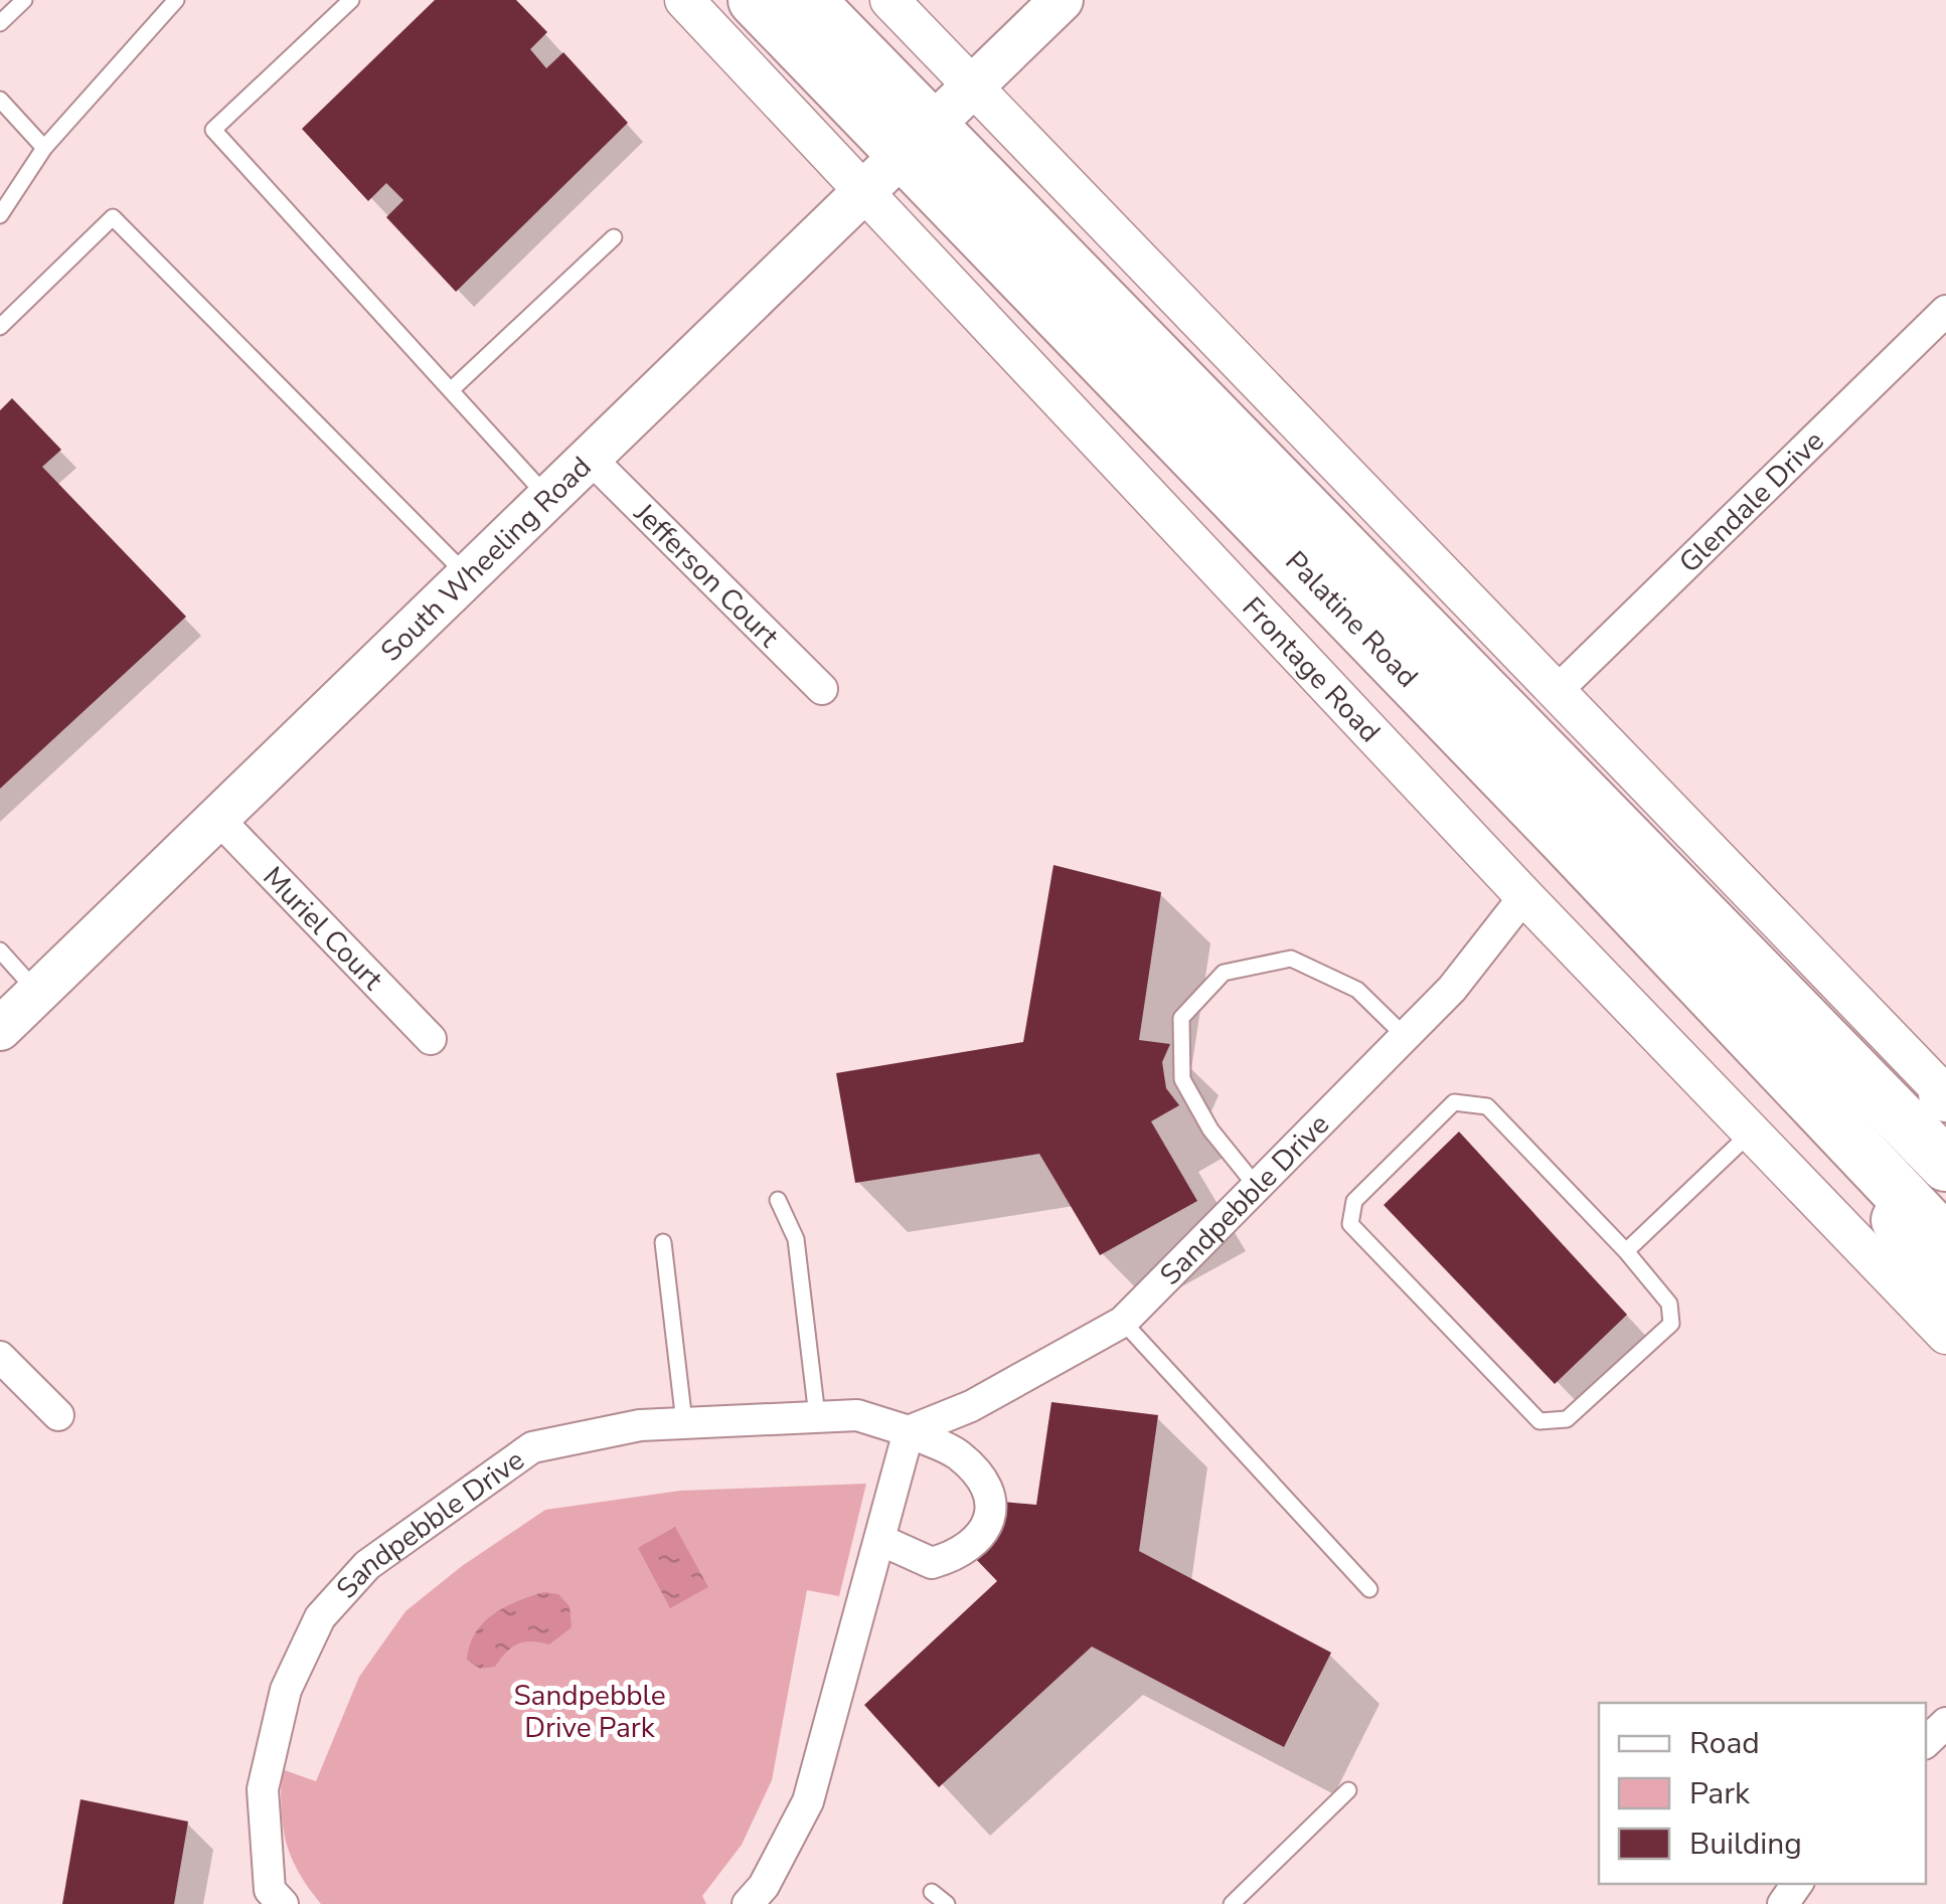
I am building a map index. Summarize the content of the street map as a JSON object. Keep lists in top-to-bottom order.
{
  "streets": {
    "highway": ["Palatine Road"],
    "main road": ["South Wheeling Road"],
    "street": [
      "Glendale Drive",
      "Jefferson Court",
      "Frontage Road",
      "Muriel Court",
      "Sandpebble Drive"
    ]
  },
  "crossings": [
    ["South Wheeling Road", "Jefferson Court"],
    ["South Wheeling Road", "Palatine Road"],
    ["South Wheeling Road", "Frontage Road"],
    ["South Wheeling Road", "Muriel Court"],
    ["Frontage Road", "Sandpebble Drive"]
  ],
  "parks": ["Sandpebble Drive Park"],
  "legend": ["Road", "Park", "Building"]
}
